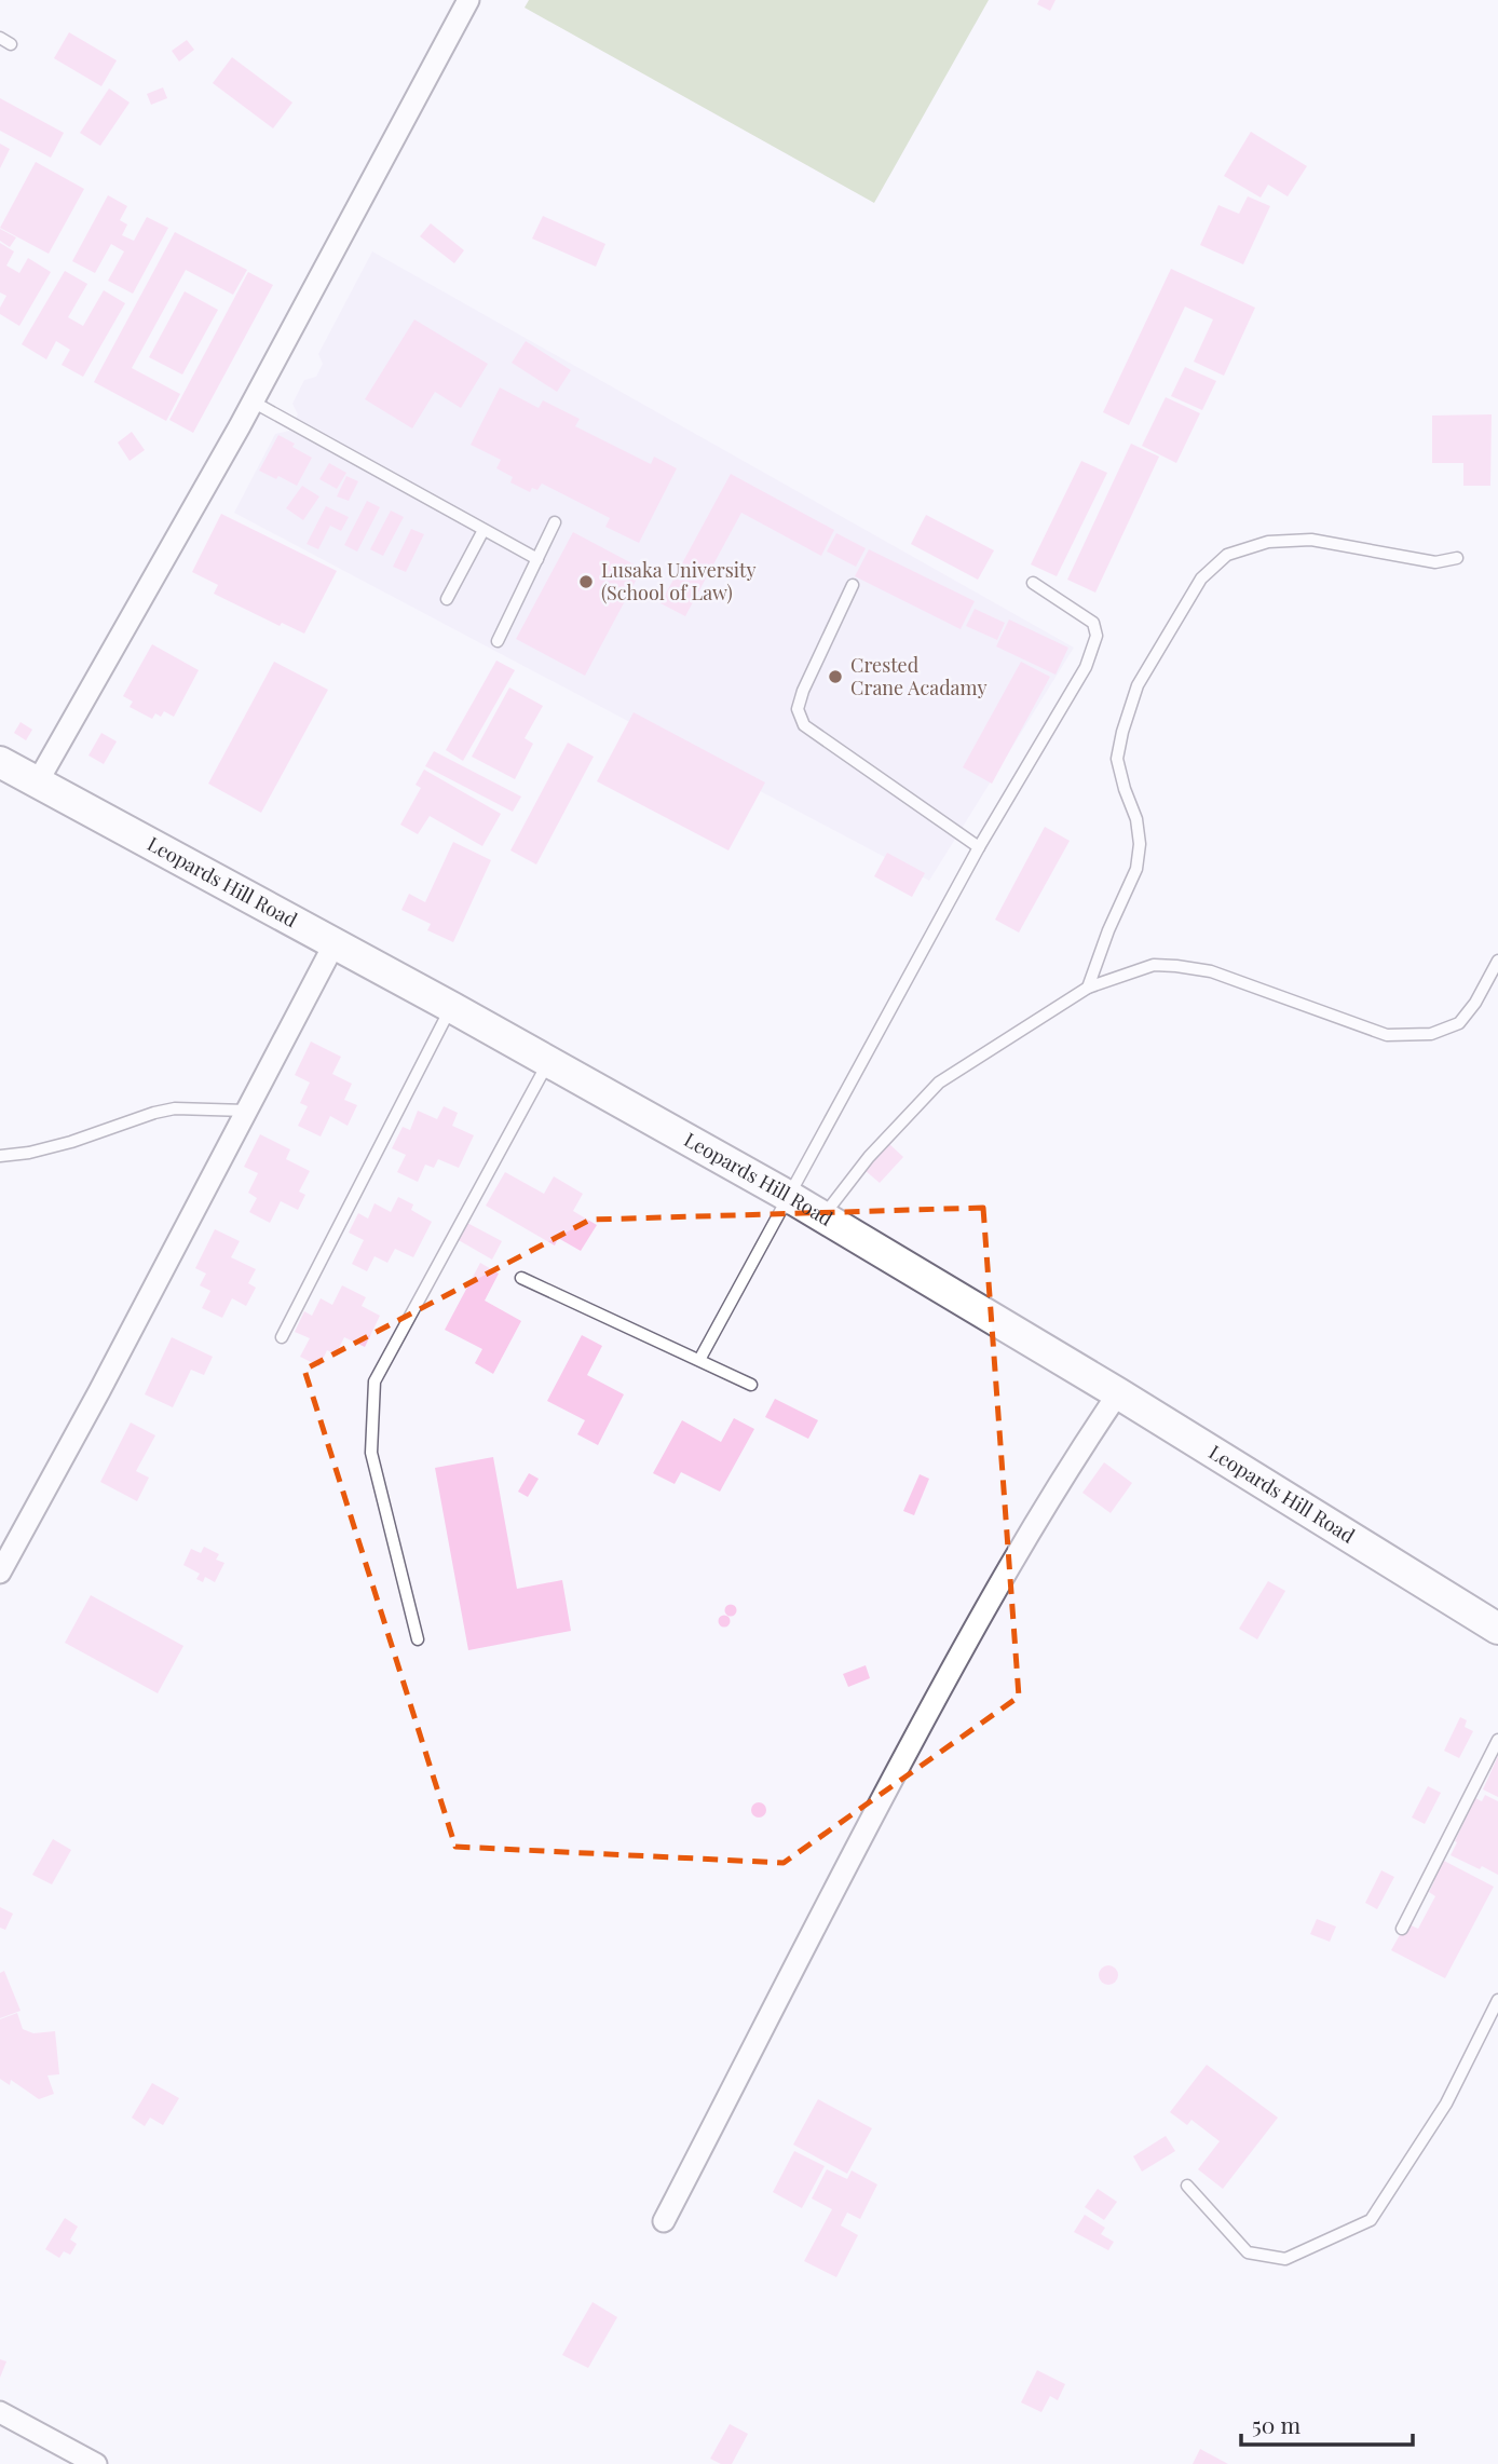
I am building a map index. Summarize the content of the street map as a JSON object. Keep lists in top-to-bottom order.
{
  "streets": {
    "main road": ["Leopards Hill Road"]
  },
  "places": ["Lusaka University (School of Law)", "Crested Crane Acadamy"],
  "scale_bar": "50 m"
}
